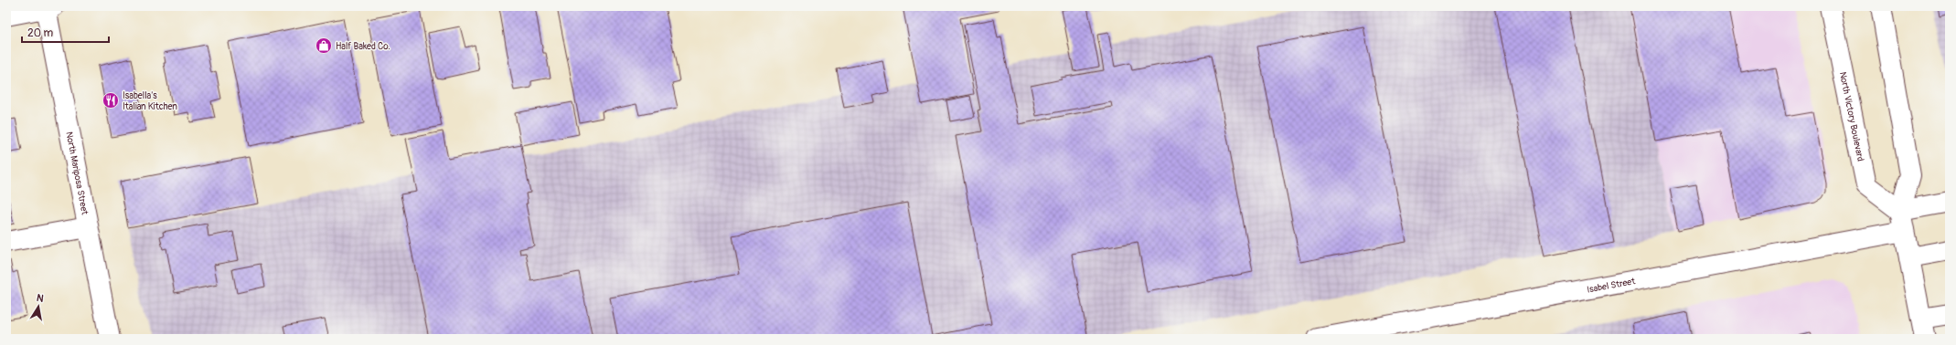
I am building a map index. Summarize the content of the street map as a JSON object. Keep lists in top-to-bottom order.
{
  "streets": {
    "main road": ["North Victory Boulevard", "North Mariposa Street", "Isabel Street"]
  },
  "places": {
    "shop": ["Half Baked Co."],
    "restaurant": ["Isabella's Italian Kitchen"]
  },
  "scale_bar": "20 m",
  "north": "top"
}
